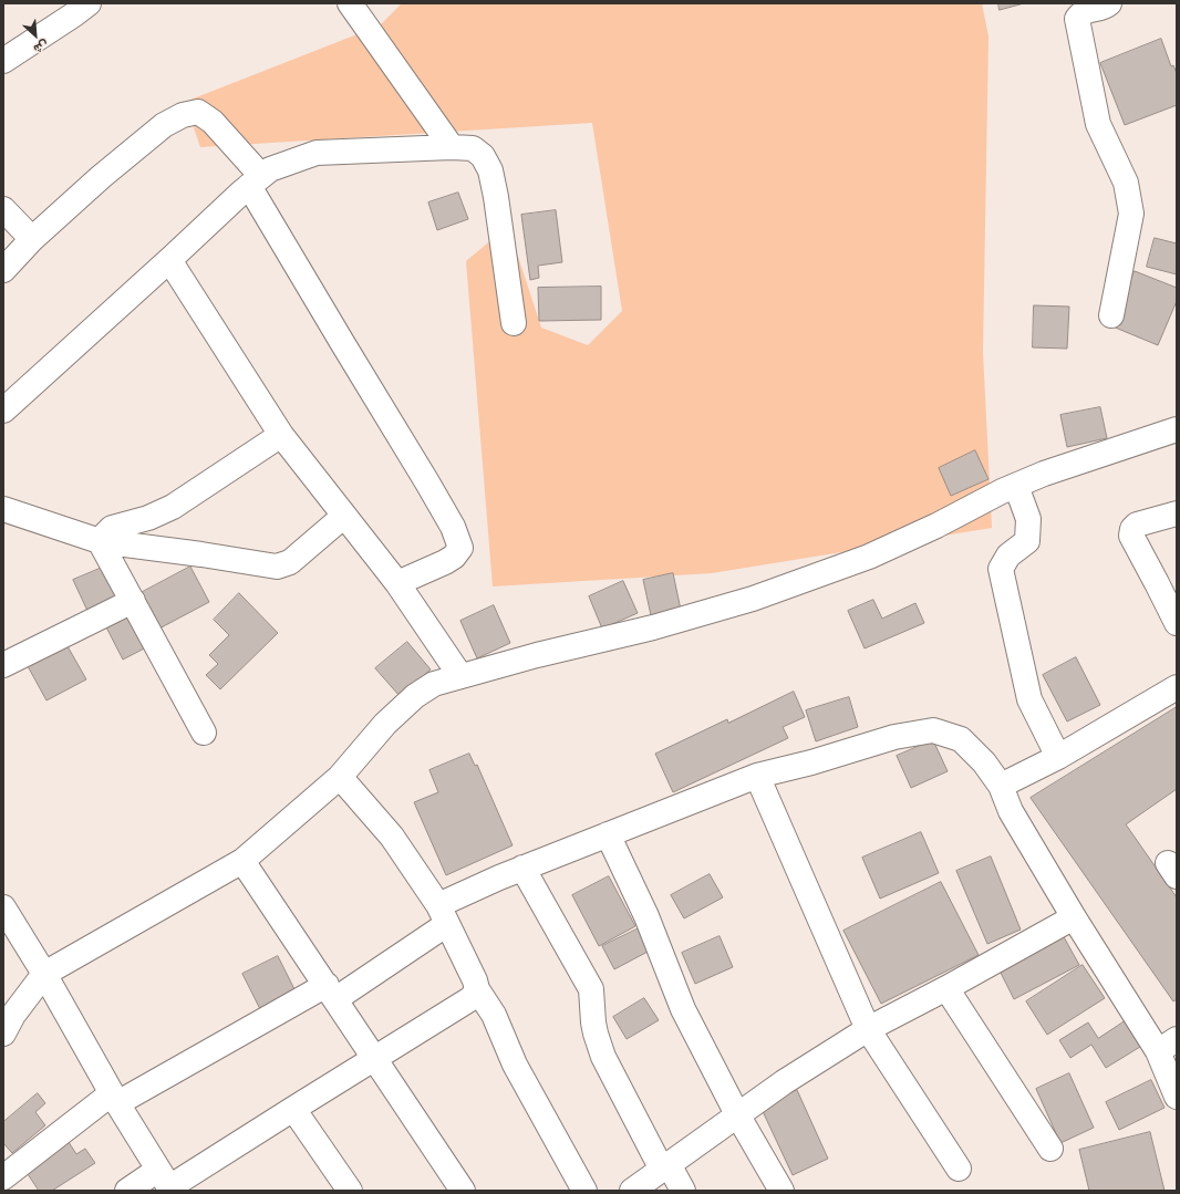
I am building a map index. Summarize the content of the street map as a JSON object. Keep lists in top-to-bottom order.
{
  "north": "bottom right"
}
